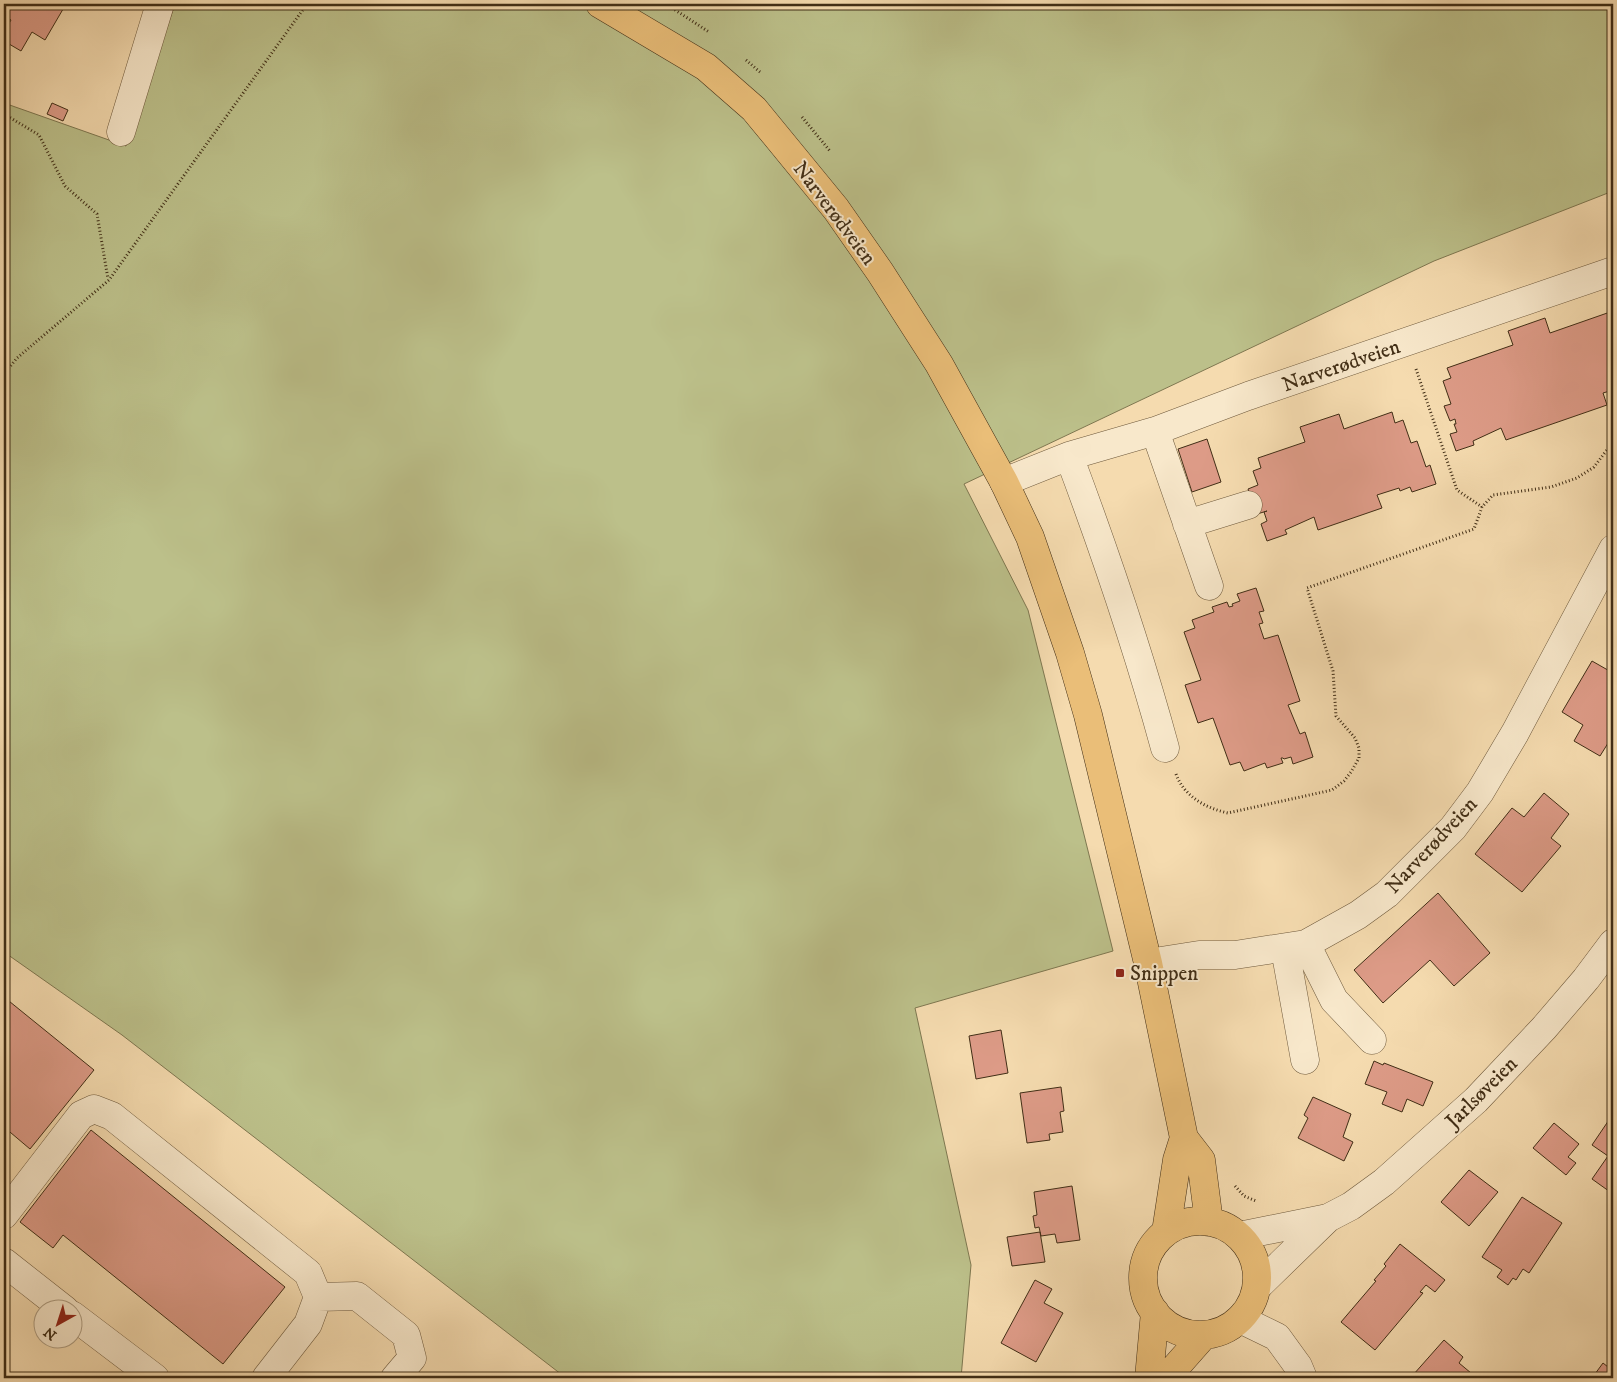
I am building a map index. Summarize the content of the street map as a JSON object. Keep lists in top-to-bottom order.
{
  "streets": {
    "main road": ["Narverødveien"],
    "street": ["Jarlsøveien"]
  },
  "crossings": [
    ["Narverødveien", "Jarlsøveien"]
  ],
  "places": {
    "transit": ["Snippen"]
  },
  "north": "bottom left"
}
